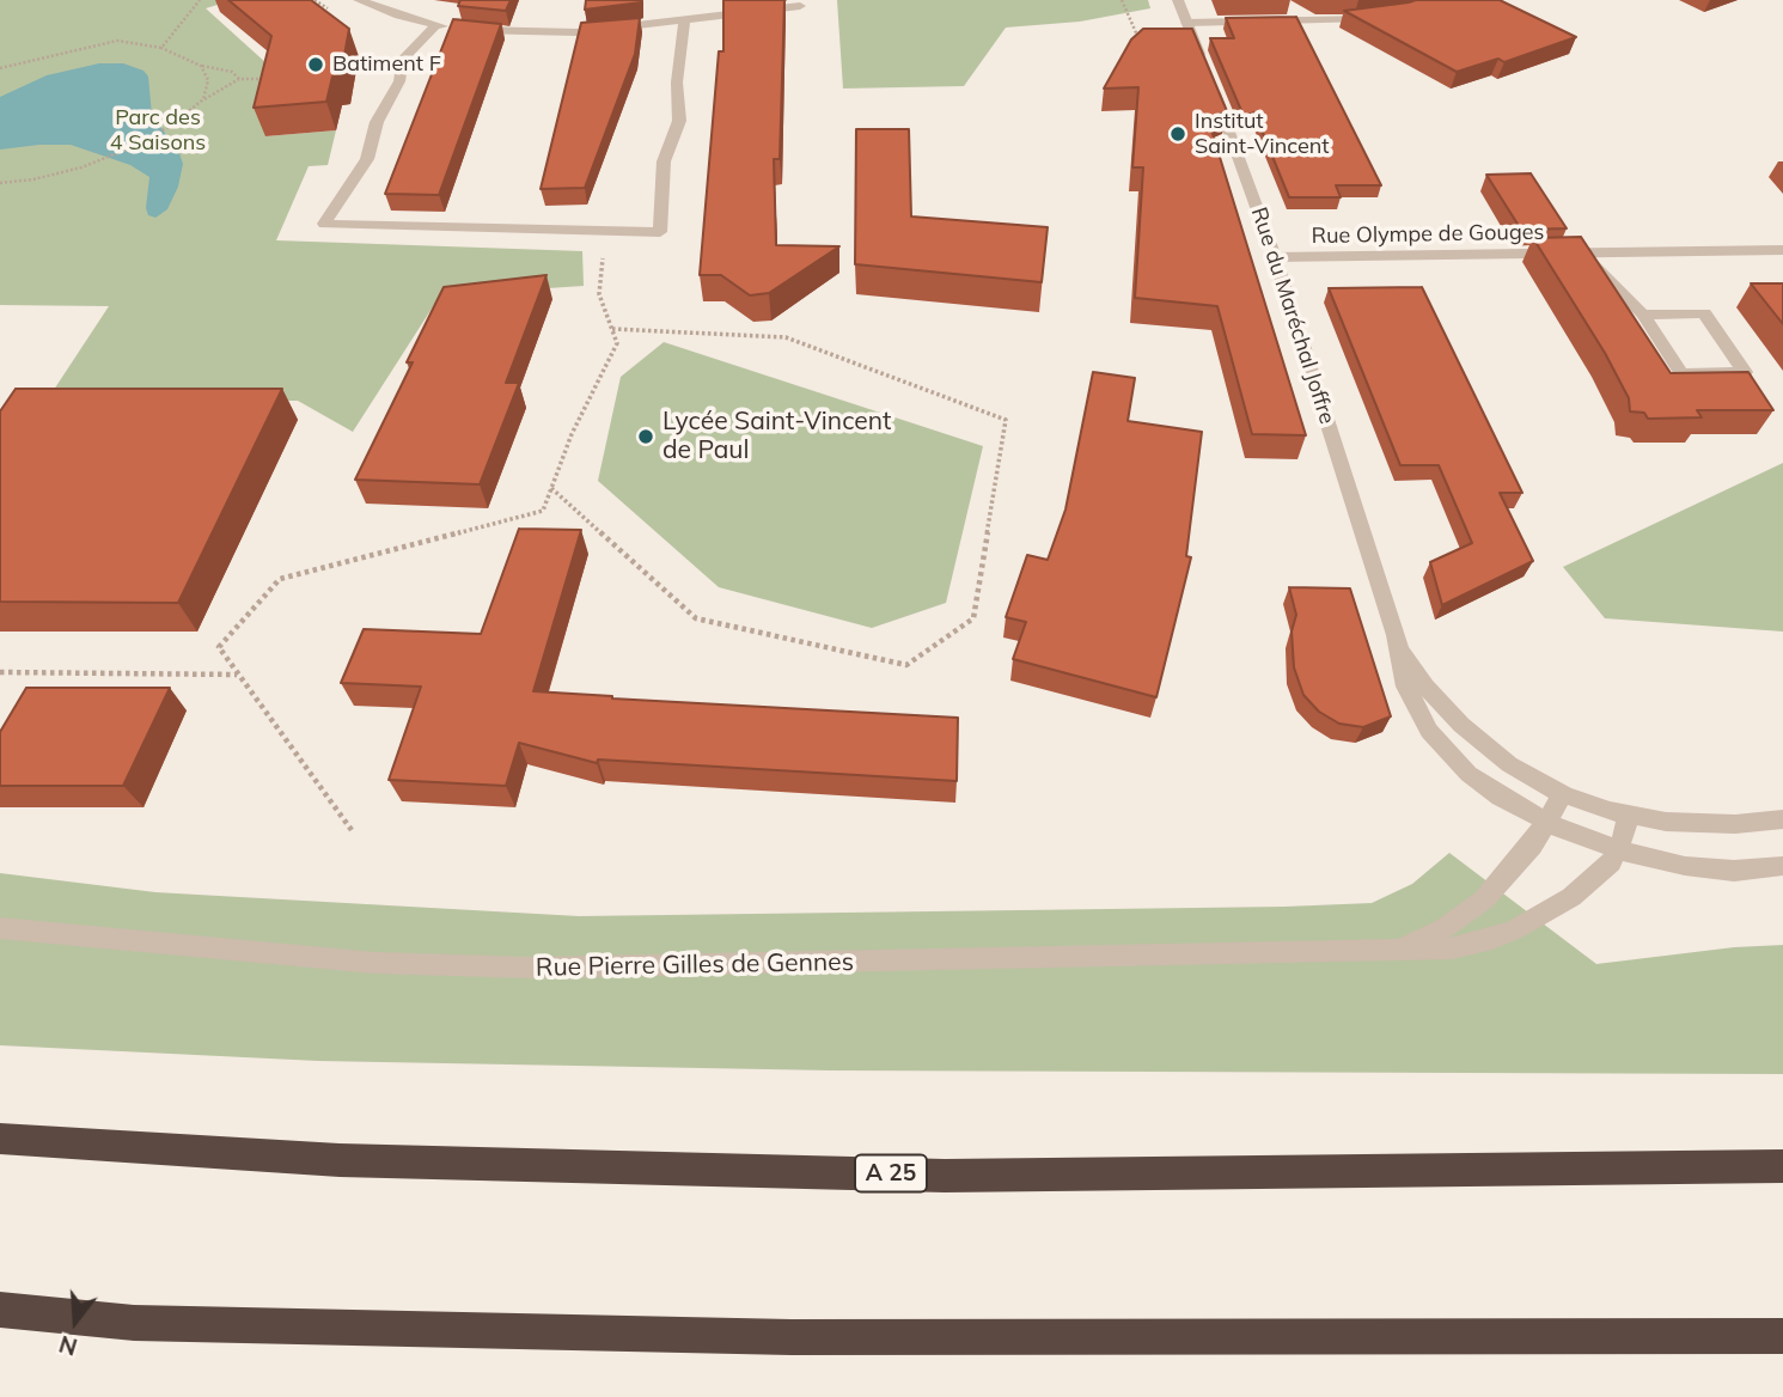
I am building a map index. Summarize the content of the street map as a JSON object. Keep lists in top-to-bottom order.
{
  "streets": {
    "highway": ["A 25"],
    "street": ["Rue Olympe de Gouges", "Rue du Maréchal Joffre", "Rue Pierre Gilles de Gennes"]
  },
  "crossings": [
    ["Rue Olympe de Gouges", "Rue du Maréchal Joffre"],
    ["Rue du Maréchal Joffre", "Rue Pierre Gilles de Gennes"]
  ],
  "parks": ["Parc des 4 Saisons"],
  "places": ["Batiment F", "Institut Saint-Vincent", "Lycée Saint-Vincent de Paul"],
  "north": "bottom"
}
